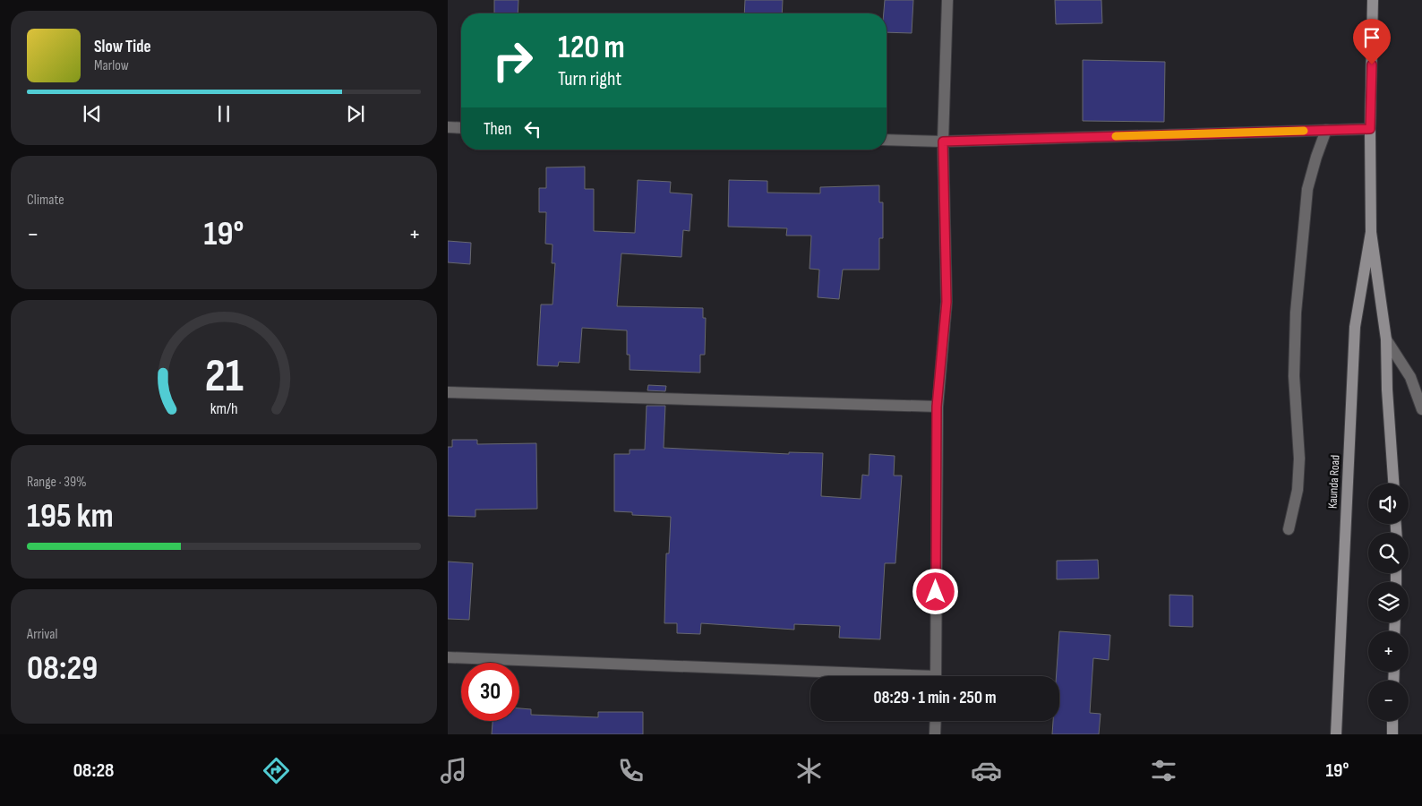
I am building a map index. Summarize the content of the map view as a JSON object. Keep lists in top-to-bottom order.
{
  "streets": {
    "main road": ["Kaunda Road"]
  },
  "page": {
    "turn": ["120 m", "Turn right"],
    "song": ["Slow Tide", "Marlow"],
    "then": "Then",
    "tile": [
      "Climate",
      ["Range · 39%", "195 km"],
      ["Arrival", "08:29"]
    ],
    "heat": ["−", "19°", "+"],
    "map_buttons": ["+", "−"],
    "limit": "30",
    "trip": "08:29 · 1 min · 250 m",
    "tabs": ["08:28", "19°"],
    "gauge": ["21", "km/h"]
  }
}
